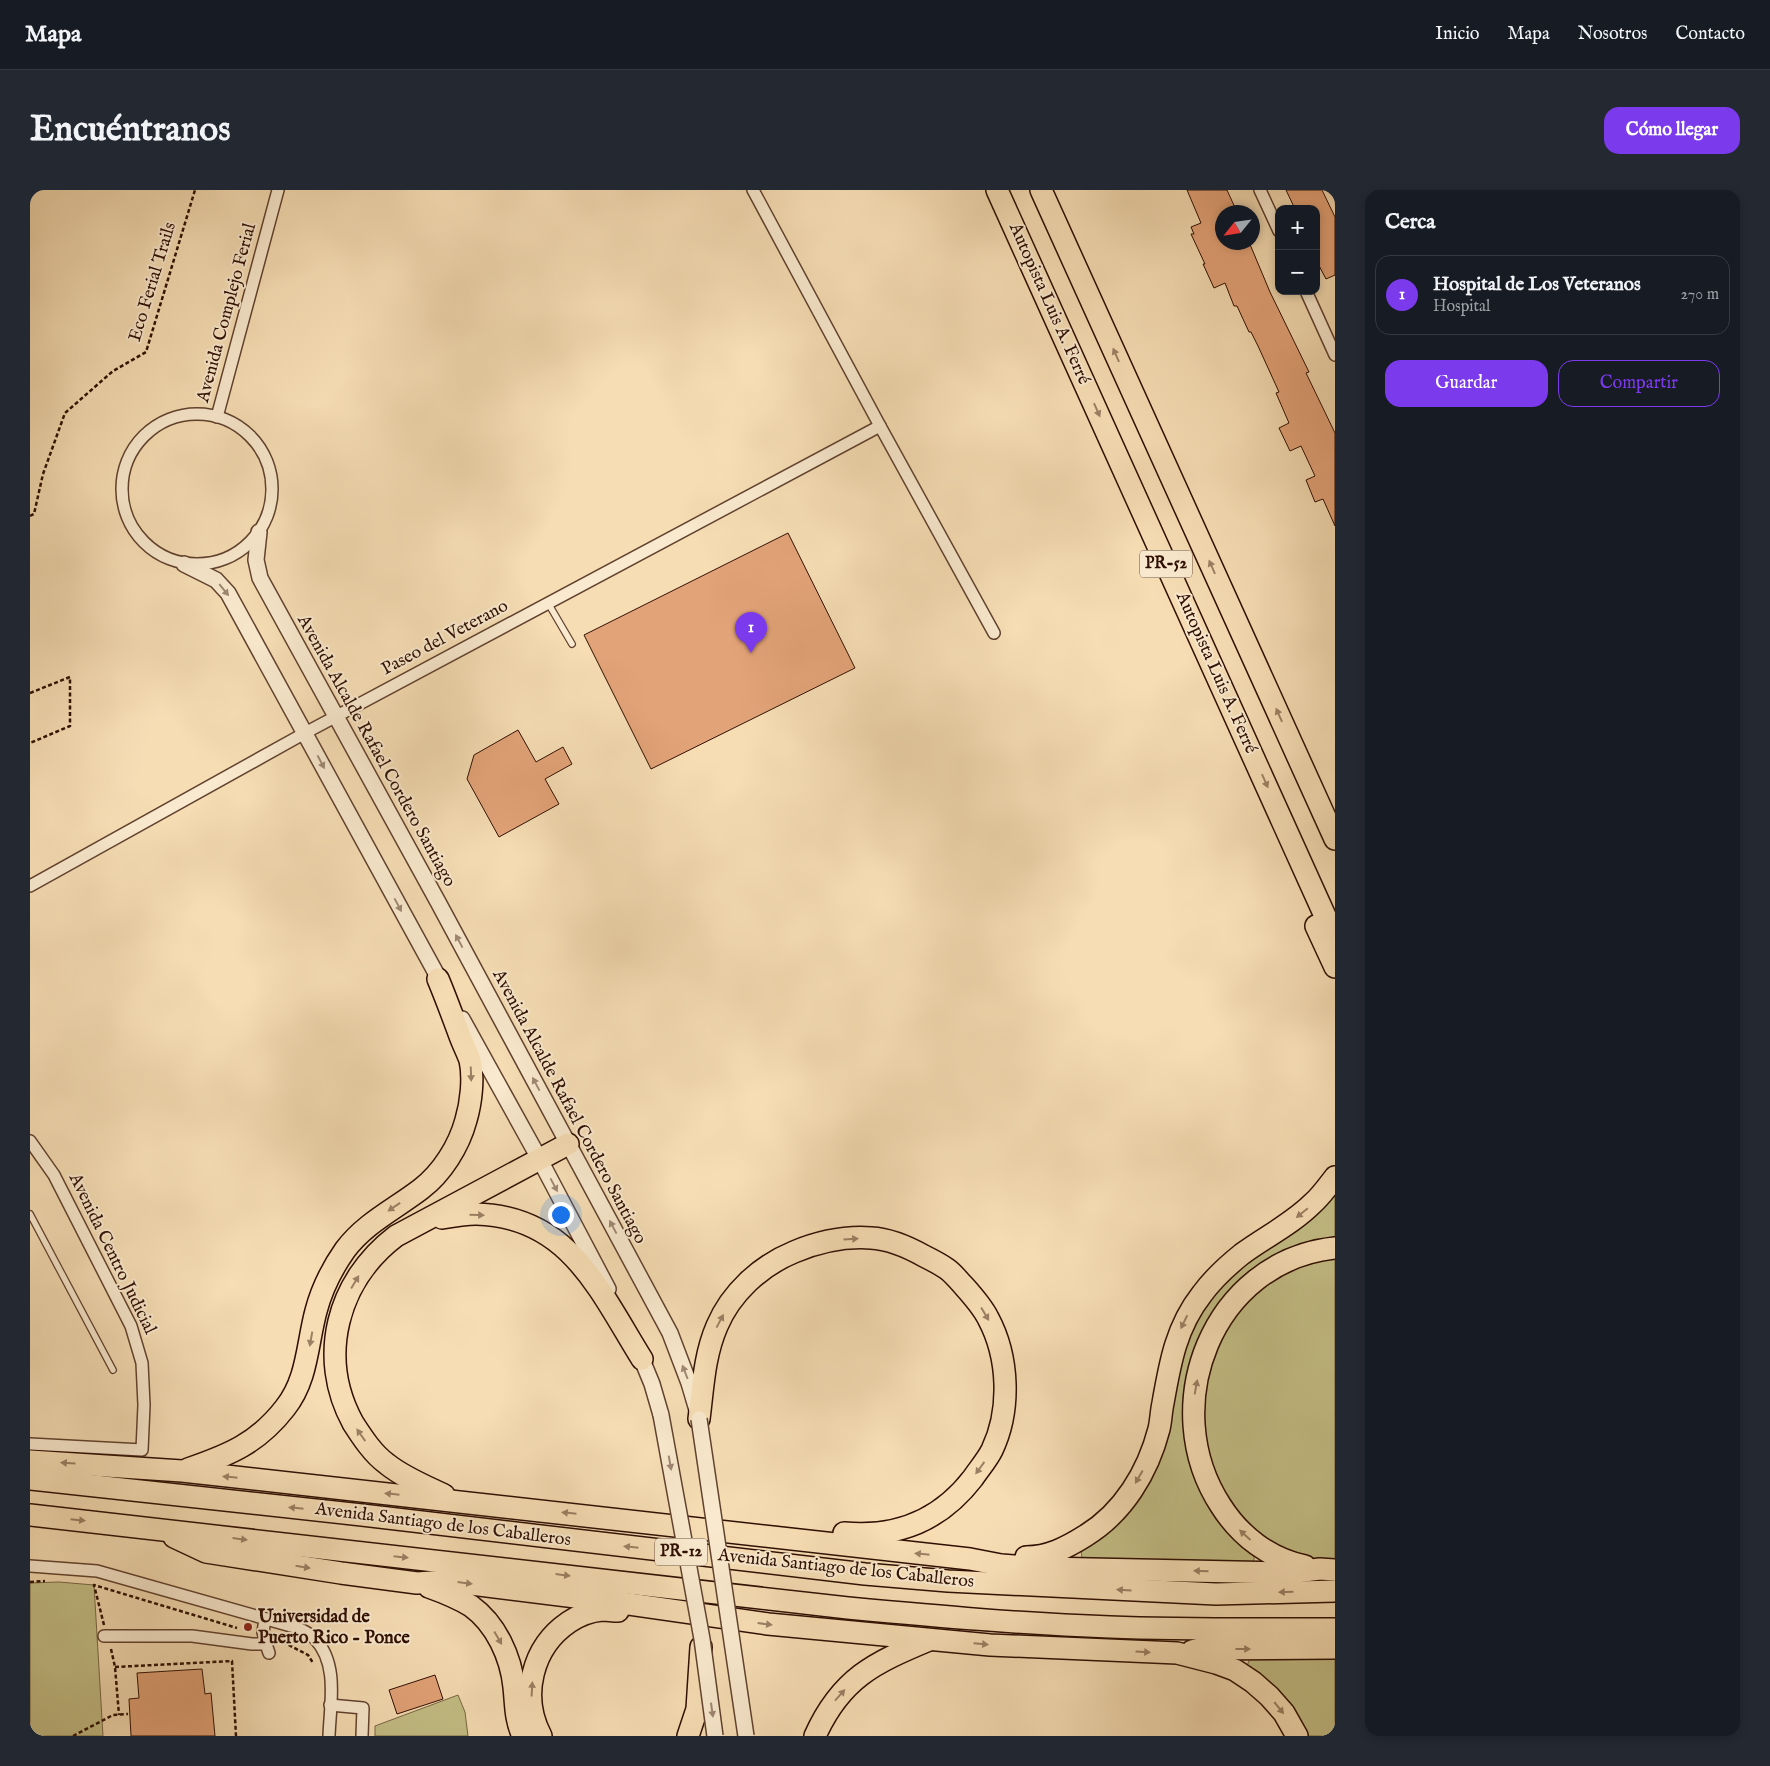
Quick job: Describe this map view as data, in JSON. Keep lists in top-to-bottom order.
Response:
{
  "streets": {
    "highway": [
      "Autopista Luis A. Ferré",
      "PR-52",
      "Avenida Santiago de los Caballeros",
      "PR-12"
    ],
    "street": [
      "Avenida Complejo Ferial",
      "Paseo del Veterano",
      "Avenida Alcalde Rafael Cordero Santiago",
      "Avenida Centro Judicial"
    ],
    "path": ["Eco Ferial Trails"]
  },
  "crossings": [
    ["Avenida Complejo Ferial", "Avenida Alcalde Rafael Cordero Santiago"],
    ["Paseo del Veterano", "Avenida Alcalde Rafael Cordero Santiago"]
  ],
  "places": ["Universidad de Puerto Rico - Ponce"],
  "north": "bottom left",
  "page": {
    "header": "Mapa",
    "nav": [
      "Inicio",
      "Mapa",
      "Nosotros",
      "Contacto"
    ],
    "buttons": [
      "Cómo llegar",
      ["Guardar", "Compartir"]
    ],
    "title": "Encuéntranos",
    "heading": "Cerca",
    "map_buttons": ["+", "−"],
    "list": [
      {
        "mark": "1",
        "name": "Hospital de Los Veteranos",
        "note": "Hospital",
        "value": "270 m"
      }
    ],
    "pins": "1"
  }
}
